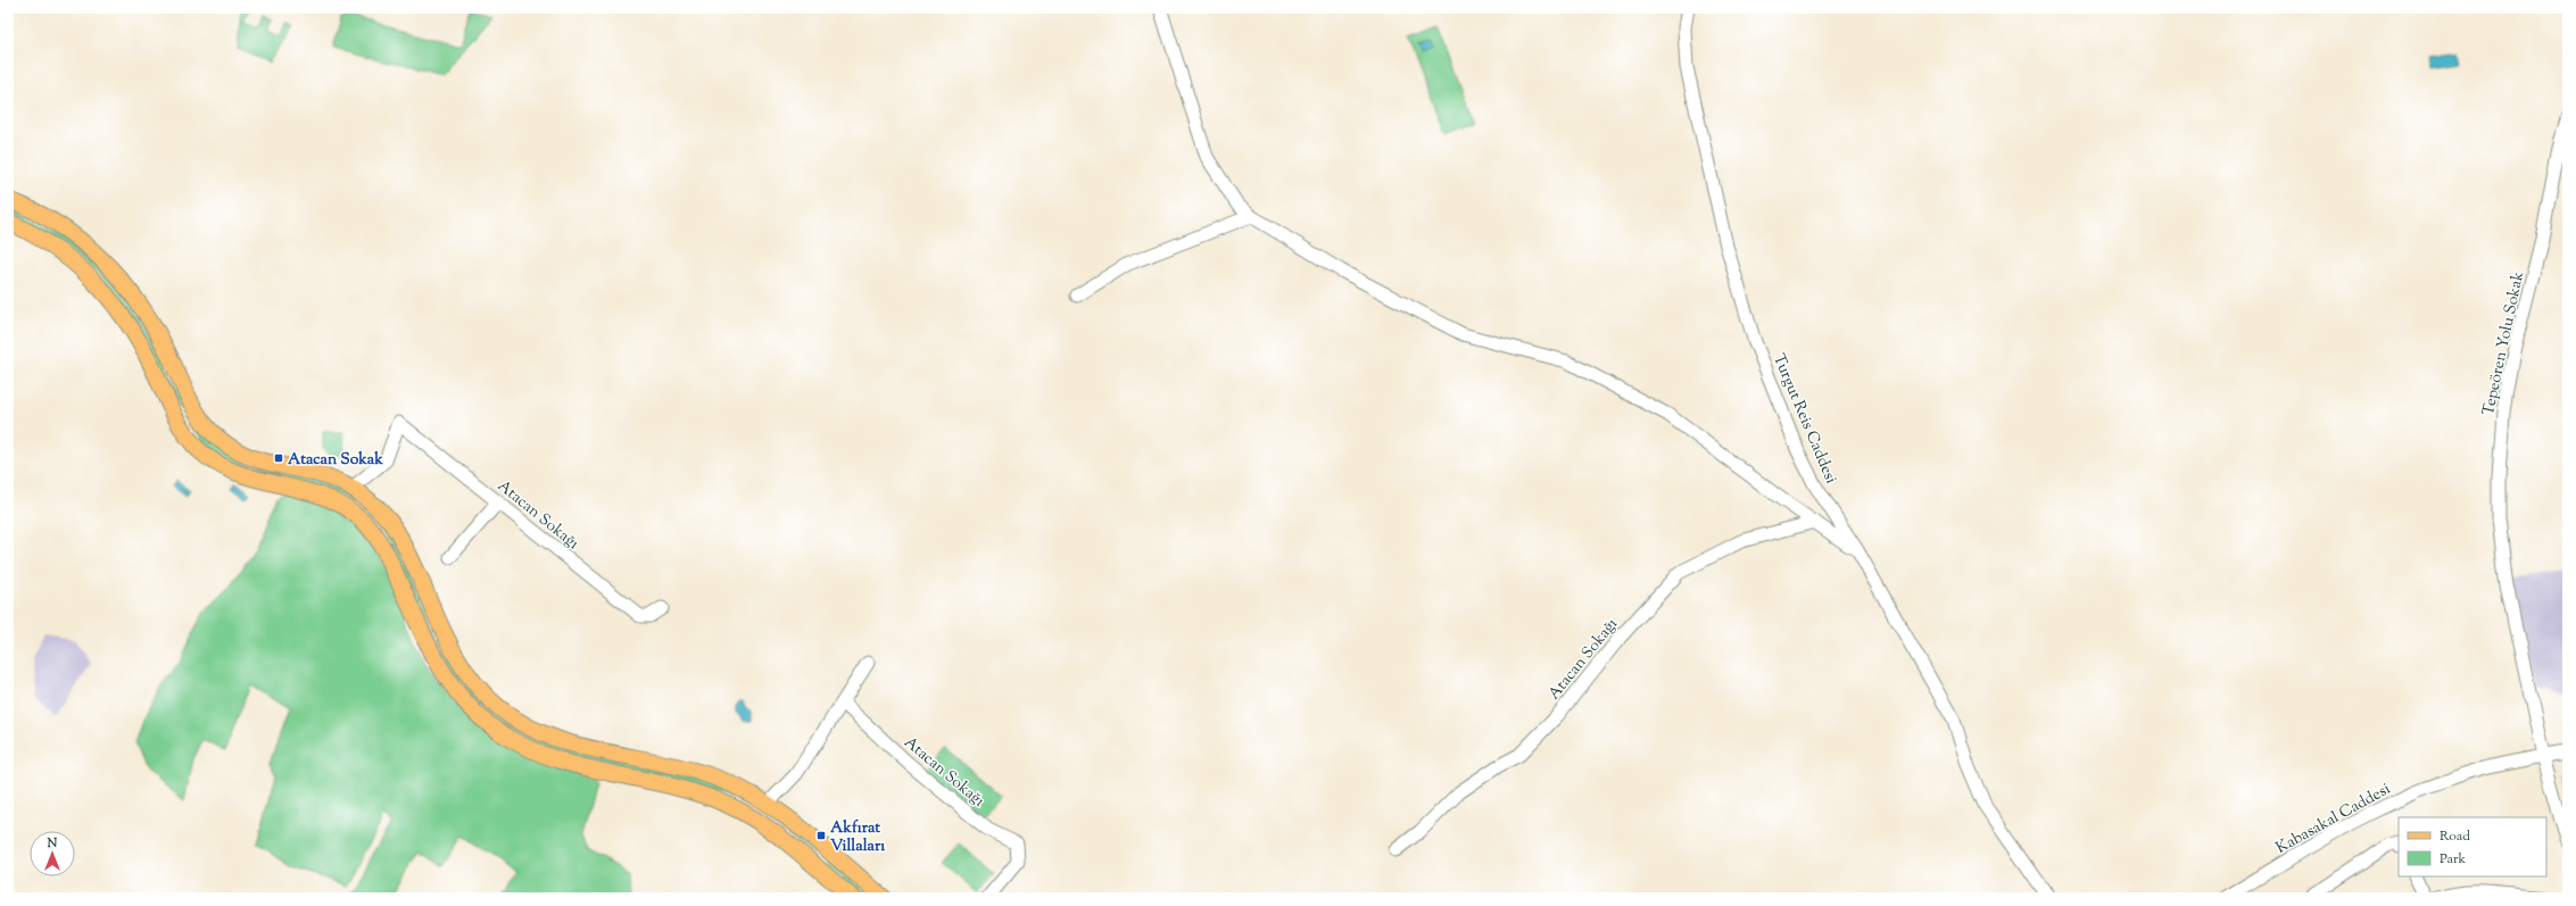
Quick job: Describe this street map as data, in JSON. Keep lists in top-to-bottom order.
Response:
{
  "streets": {
    "street": [
      "Tepeören Yolu Sokak",
      "Turgut Reis Caddesi",
      "Atacan Sokağı",
      "Kabasakal Caddesi"
    ]
  },
  "crossings": [
    ["Tepeören Yolu Sokak", "Kabasakal Caddesi"]
  ],
  "places": {
    "transit": ["Atacan Sokak", "Akfırat Villaları"]
  },
  "legend": ["Road", "Park"],
  "north": "top"
}
